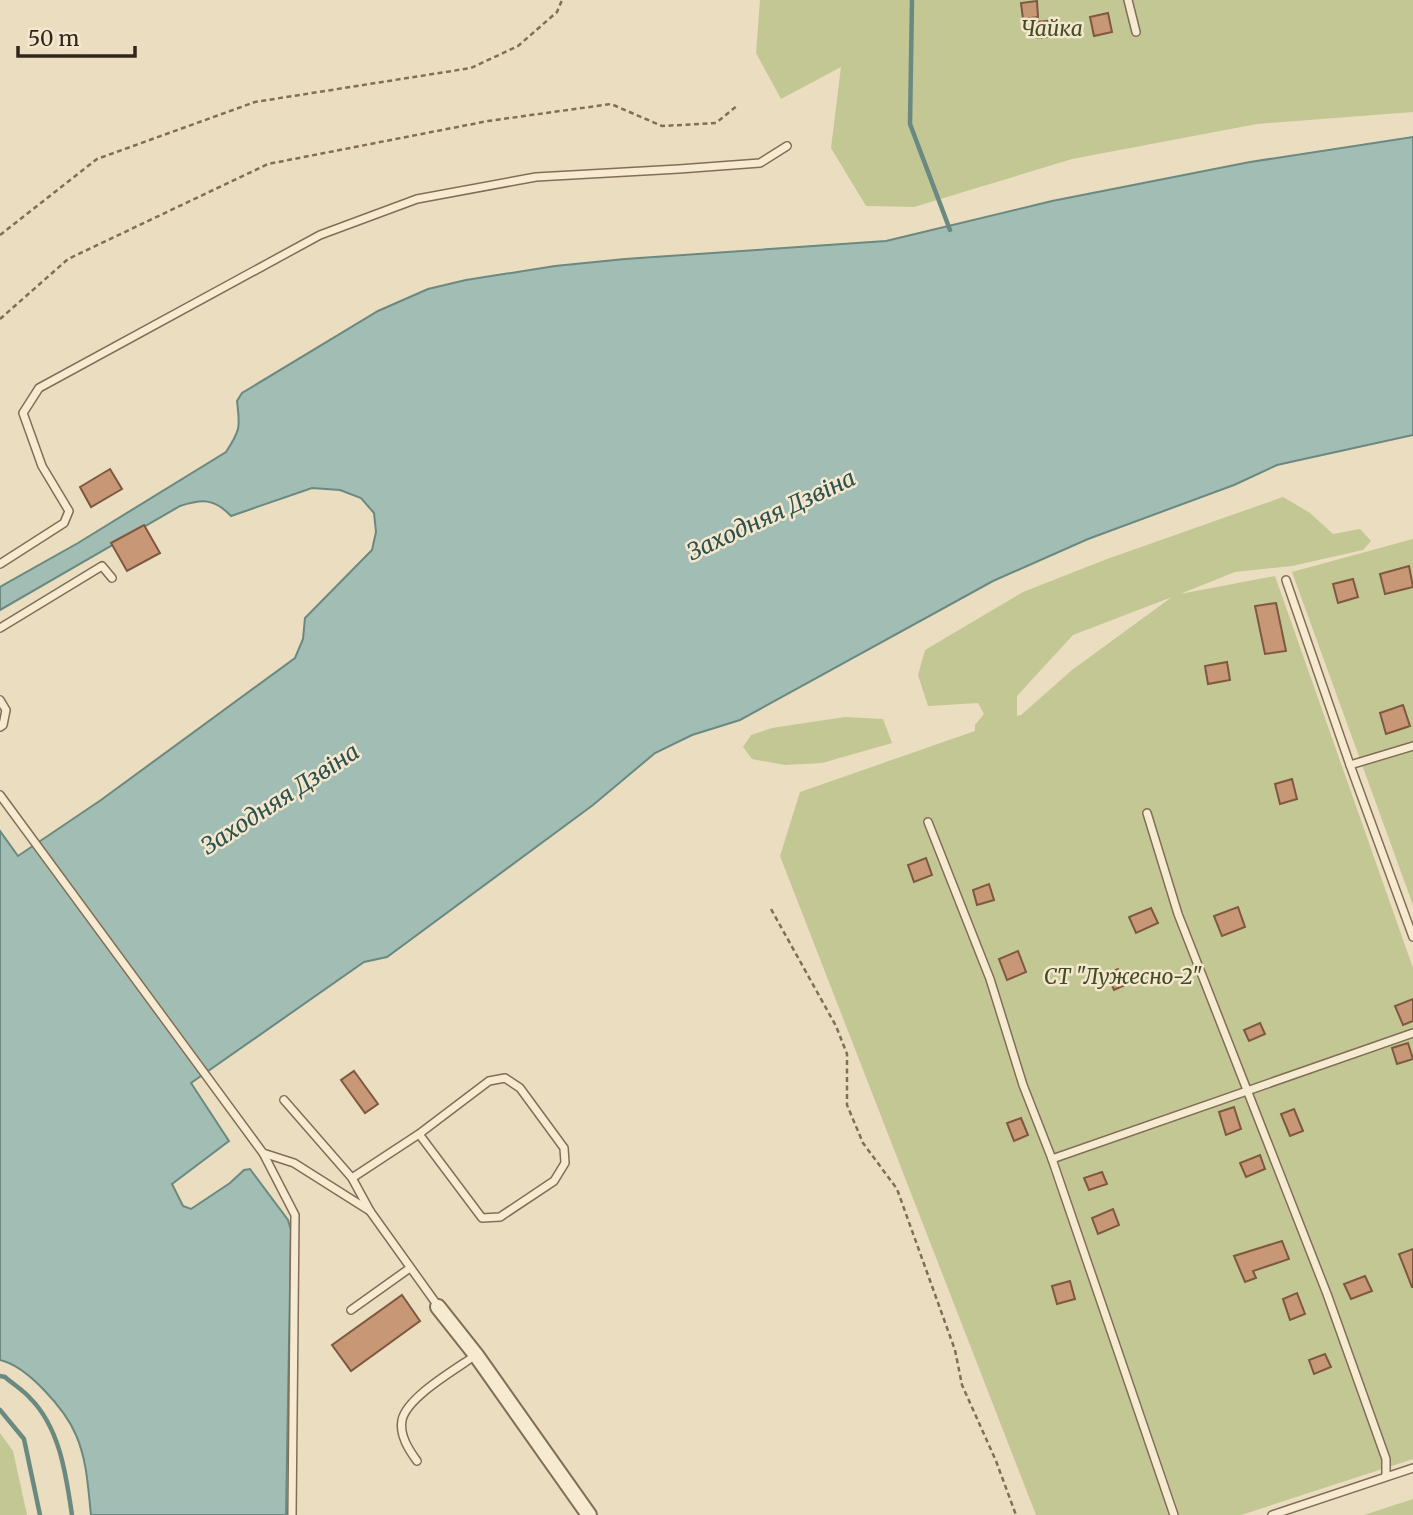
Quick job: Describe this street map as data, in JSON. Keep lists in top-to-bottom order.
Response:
{
  "water": ["Заходняя Дзвіна"],
  "parks": ["Чайка", "СТ \"Лужесно-2\""],
  "scale_bar": "50 m"
}
